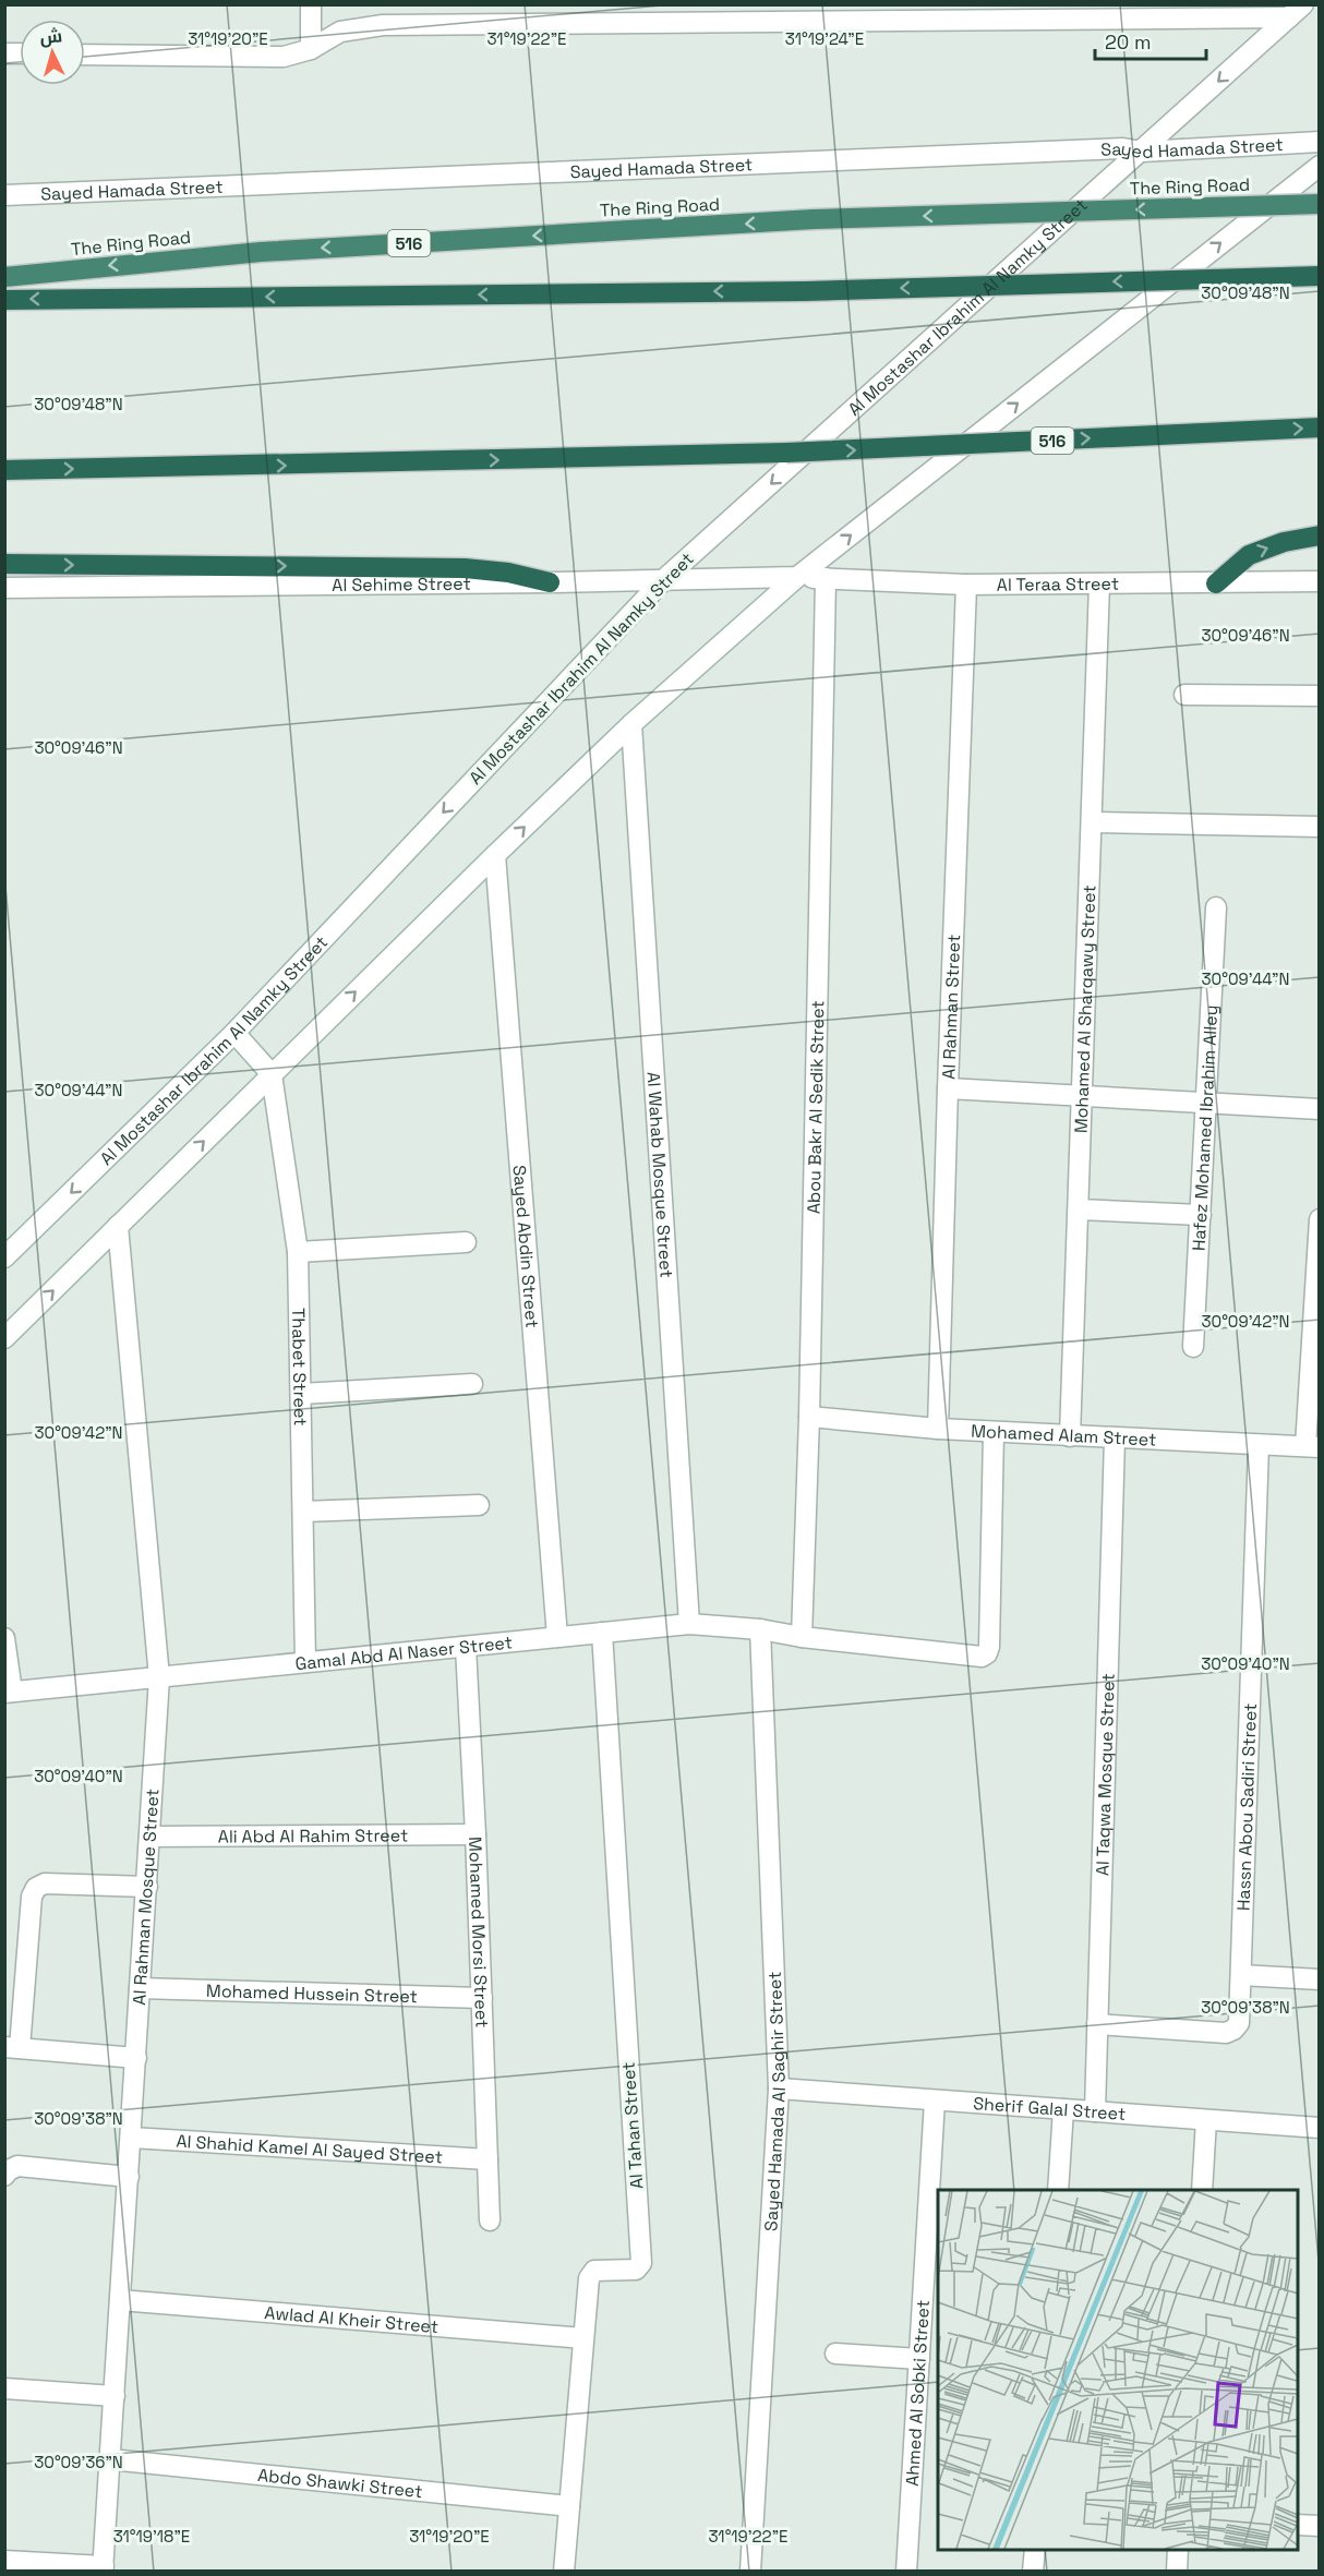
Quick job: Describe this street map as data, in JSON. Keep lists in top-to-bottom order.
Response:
{
  "streets": {
    "highway": ["The Ring Road", "516"],
    "street": [
      "Sayed Hamada Street",
      "Al Mostashar Ibrahim Al Namky Street",
      "Al Teraa Street",
      "Al Sehime Street",
      "Al Rahman Street",
      "Mohamed Al Sharqawy Street",
      "Abou Bakr Al Sedik Street",
      "Hafez Mohamed Ibrahim Alley",
      "Al Wahab Mosque Street",
      "Sayed Abdin Street",
      "Thabet Street",
      "Mohamed Alam Street",
      "Gamal Abd Al Naser Street",
      "Al Taqwa Mosque Street",
      "Hassn Abou Sadiri Street",
      "Ali Abd Al Rahim Street",
      "Al Rahman Mosque Street",
      "Mohamed Morsi Street",
      "Mohamed Hussein Street",
      "Sayed Hamada Al Saghir Street",
      "Sherif Galal Street",
      "Al Tahan Street",
      "Al Shahid Kamel Al Sayed Street",
      "Awlad Al Kheir Street",
      "Ahmed Al Sobki Street",
      "Abdo Shawki Street"
    ]
  },
  "crossings": [
    ["Sayed Hamada Street", "Al Mostashar Ibrahim Al Namky Street"],
    ["Al Mostashar Ibrahim Al Namky Street", "Al Sehime Street"],
    ["Al Teraa Street", "Al Sehime Street"],
    ["Al Teraa Street", "Al Rahman Street"],
    ["Al Teraa Street", "Mohamed Al Sharqawy Street"],
    ["Al Teraa Street", "Abou Bakr Al Sedik Street"],
    ["Al Rahman Street", "Mohamed Alam Street"],
    ["Mohamed Al Sharqawy Street", "Mohamed Alam Street"],
    ["Abou Bakr Al Sedik Street", "Mohamed Alam Street"],
    ["Abou Bakr Al Sedik Street", "Gamal Abd Al Naser Street"],
    ["Al Wahab Mosque Street", "Gamal Abd Al Naser Street"],
    ["Sayed Abdin Street", "Gamal Abd Al Naser Street"],
    ["Thabet Street", "Gamal Abd Al Naser Street"],
    ["Mohamed Alam Street", "Gamal Abd Al Naser Street"],
    ["Mohamed Alam Street", "Al Taqwa Mosque Street"],
    ["Mohamed Alam Street", "Hassn Abou Sadiri Street"],
    ["Gamal Abd Al Naser Street", "Al Rahman Mosque Street"],
    ["Gamal Abd Al Naser Street", "Mohamed Morsi Street"],
    ["Gamal Abd Al Naser Street", "Sayed Hamada Al Saghir Street"],
    ["Gamal Abd Al Naser Street", "Al Tahan Street"],
    ["Al Taqwa Mosque Street", "Hassn Abou Sadiri Street"],
    ["Al Taqwa Mosque Street", "Sherif Galal Street"],
    ["Ali Abd Al Rahim Street", "Al Rahman Mosque Street"],
    ["Ali Abd Al Rahim Street", "Mohamed Morsi Street"],
    ["Al Rahman Mosque Street", "Mohamed Hussein Street"],
    ["Al Rahman Mosque Street", "Al Shahid Kamel Al Sayed Street"],
    ["Al Rahman Mosque Street", "Awlad Al Kheir Street"],
    ["Al Rahman Mosque Street", "Abdo Shawki Street"],
    ["Mohamed Morsi Street", "Mohamed Hussein Street"],
    ["Mohamed Morsi Street", "Al Shahid Kamel Al Sayed Street"],
    ["Sayed Hamada Al Saghir Street", "Sherif Galal Street"],
    ["Sherif Galal Street", "Ahmed Al Sobki Street"],
    ["Al Tahan Street", "Awlad Al Kheir Street"],
    ["Al Tahan Street", "Abdo Shawki Street"]
  ],
  "scale_bar": "20 m",
  "north": "top",
  "coordinates": [
    "31°19'20\"E",
    "31°19'22\"E",
    "31°19'24\"E",
    "30°09'48\"N",
    "30°09'46\"N",
    "30°09'44\"N",
    "30°09'42\"N",
    "30°09'40\"N",
    "30°09'38\"N",
    "30°09'36\"N",
    "31°19'18\"E"
  ]
}
